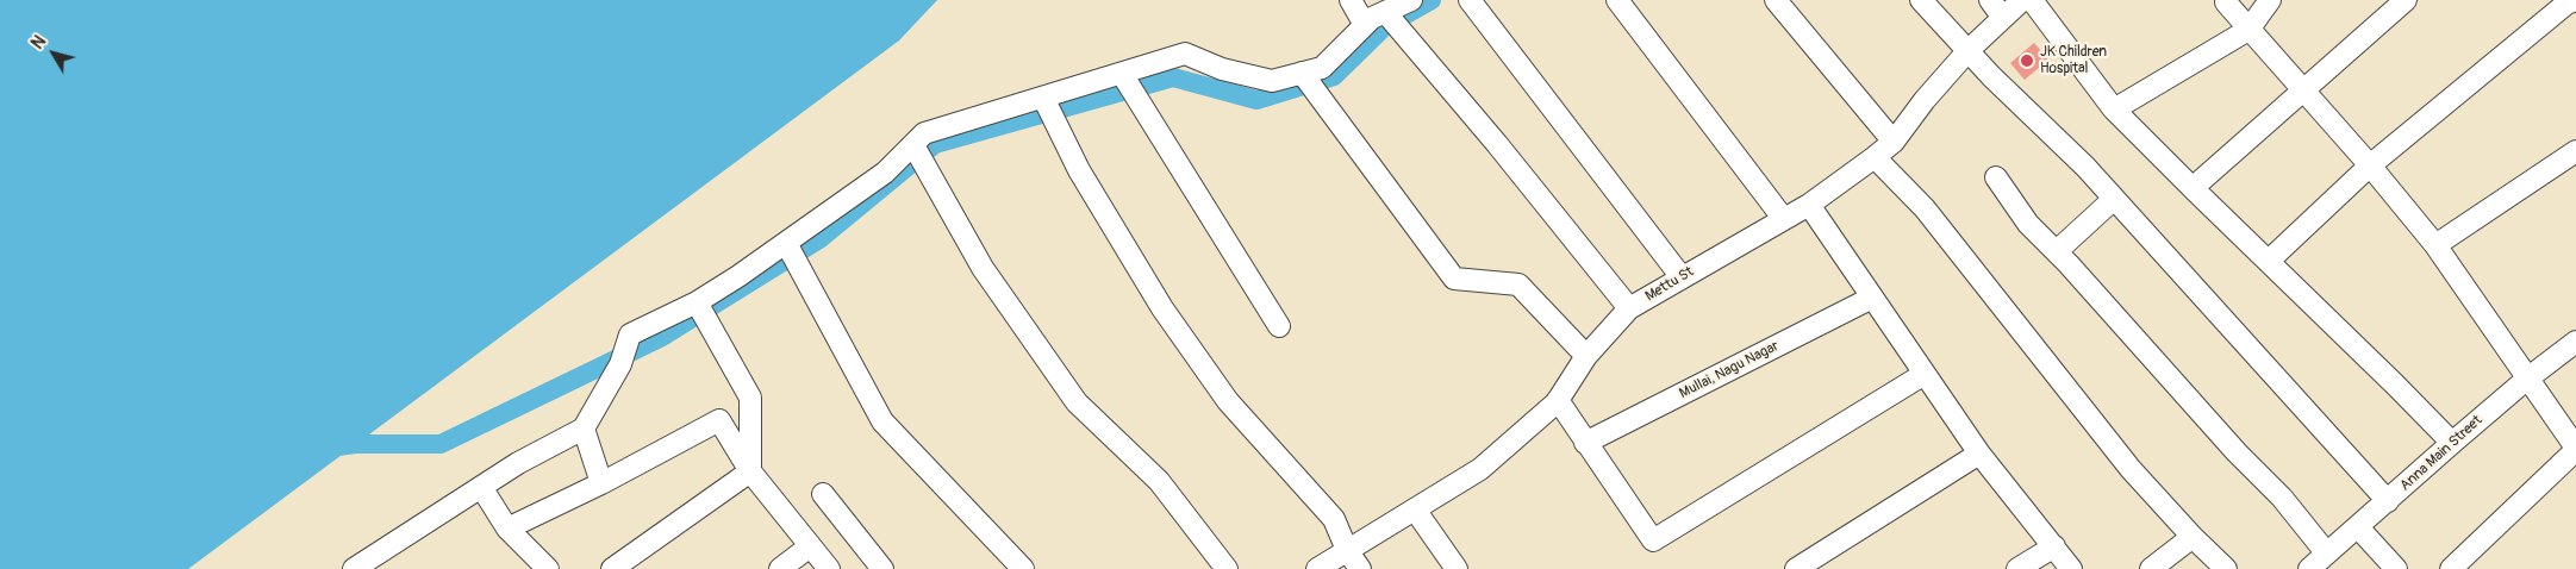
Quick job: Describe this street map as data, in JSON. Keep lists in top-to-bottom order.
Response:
{
  "streets": {
    "street": ["Mettu St", "Mullai, Nagu Nagar", "Anna Main Street"]
  },
  "places": ["JK Children Hospital"],
  "north": "top left"
}
